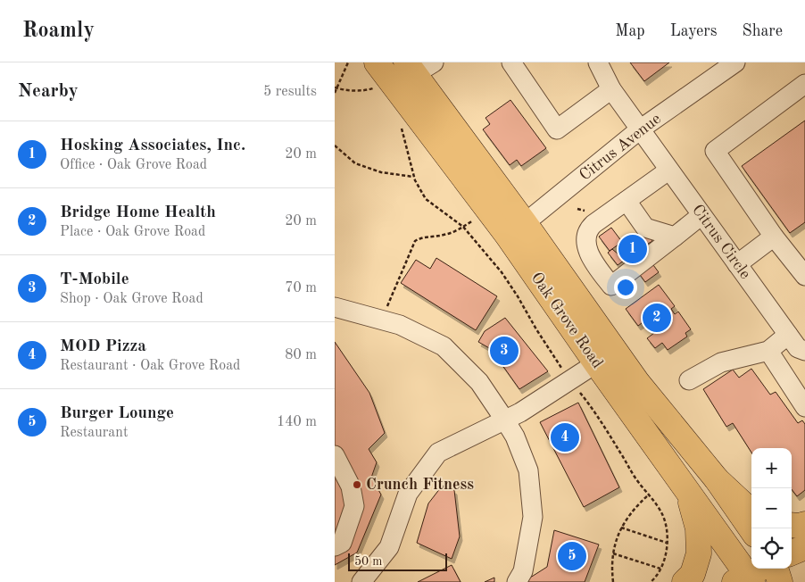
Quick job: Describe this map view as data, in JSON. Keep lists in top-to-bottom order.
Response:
{
  "streets": {
    "main road": ["Oak Grove Road"],
    "street": ["Citrus Avenue", "Citrus Circle"]
  },
  "crossings": [
    ["Citrus Avenue", "Citrus Circle"],
    ["Citrus Avenue", "Oak Grove Road"]
  ],
  "places": ["Crunch Fitness"],
  "scale_bar": "50 m",
  "page": {
    "header": "Roamly",
    "nav": ["Map", "Layers", "Share"],
    "heading": ["Nearby", "5 results"],
    "list": [
      {
        "mark": "1",
        "name": "Hosking Associates, Inc.",
        "note": "Office · Oak Grove Road",
        "value": "20 m"
      },
      {
        "mark": "2",
        "name": "Bridge Home Health",
        "note": "Place · Oak Grove Road",
        "value": "20 m"
      },
      {
        "mark": "3",
        "name": "T-Mobile",
        "note": "Shop · Oak Grove Road",
        "value": "70 m"
      },
      {
        "mark": "4",
        "name": "MOD Pizza",
        "note": "Restaurant · Oak Grove Road",
        "value": "80 m"
      },
      {
        "mark": "5",
        "name": "Burger Lounge",
        "note": "Restaurant",
        "value": "140 m"
      }
    ],
    "pins": [
      "1",
      "2",
      "3",
      "4",
      "5"
    ],
    "map_buttons": ["+", "−"],
    "scale": "50 m"
  }
}
